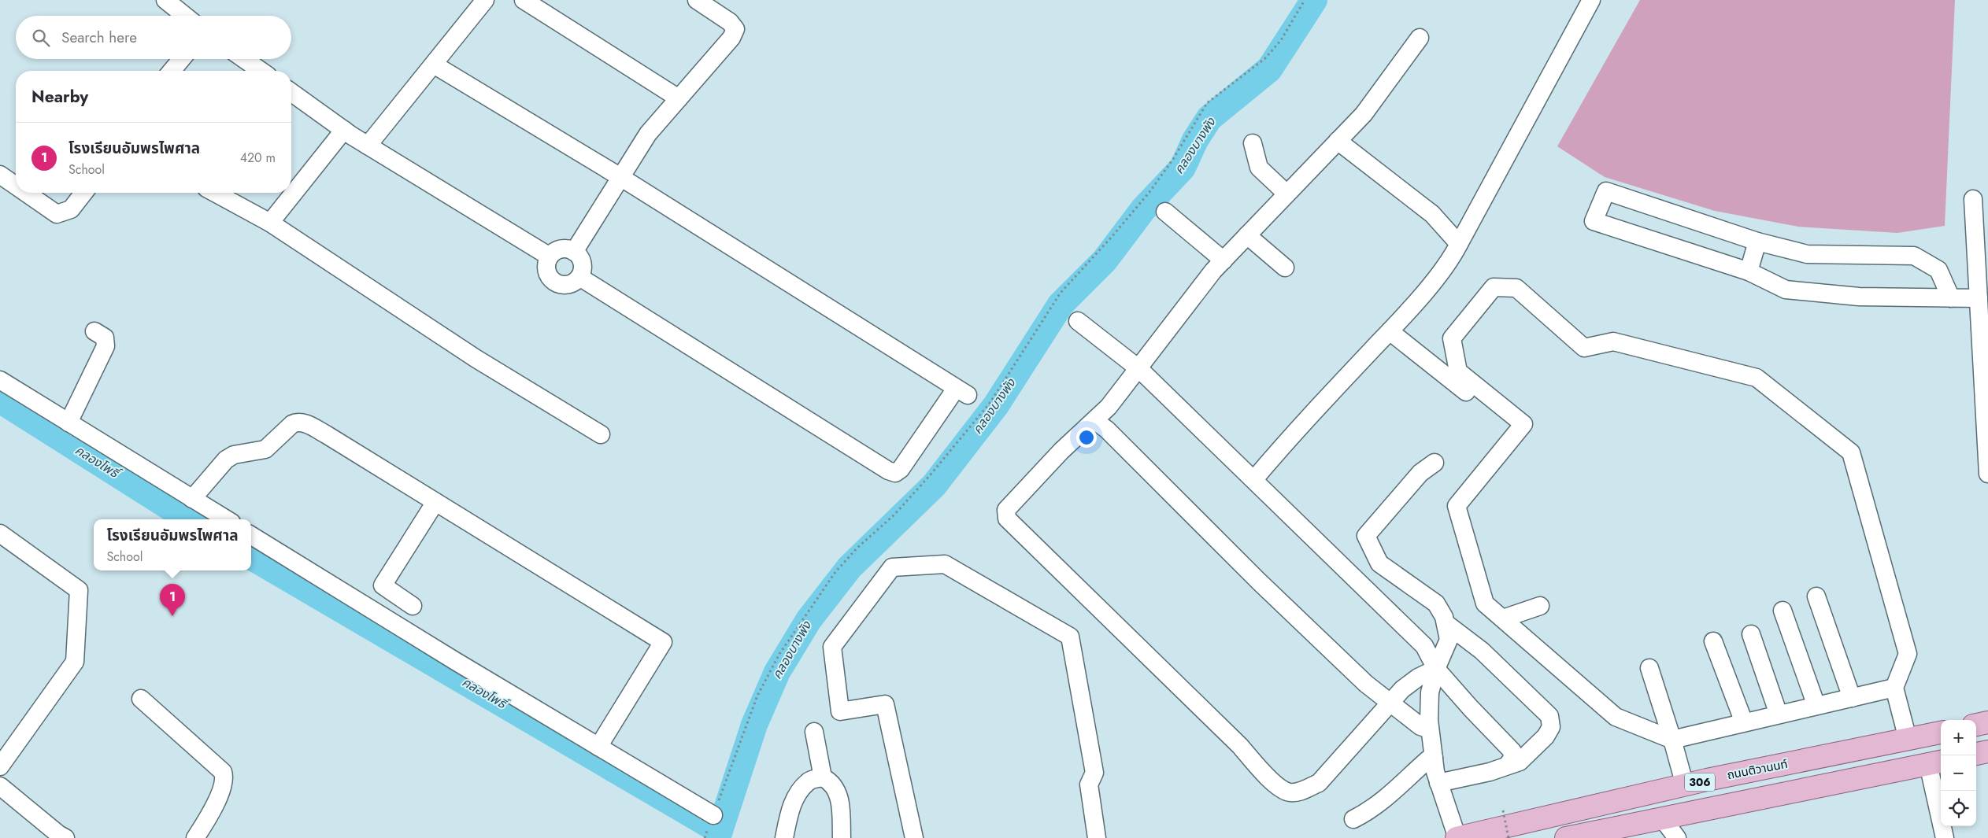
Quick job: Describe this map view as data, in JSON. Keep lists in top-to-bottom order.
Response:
{
  "streets": {
    "main road": ["ถนนติวานนท์", "306"]
  },
  "water": ["คลองบางพัง", "คลองโพธิ์"],
  "page": {
    "search": "Search here",
    "heading": "Nearby",
    "list": [
      {
        "mark": "1",
        "name": "โรงเรียนอัมพรไพศาล",
        "note": "School",
        "value": "420 m"
      }
    ],
    "popup": ["โรงเรียนอัมพรไพศาล", "School"],
    "pins": "1",
    "map_buttons": ["+", "−"]
  }
}
